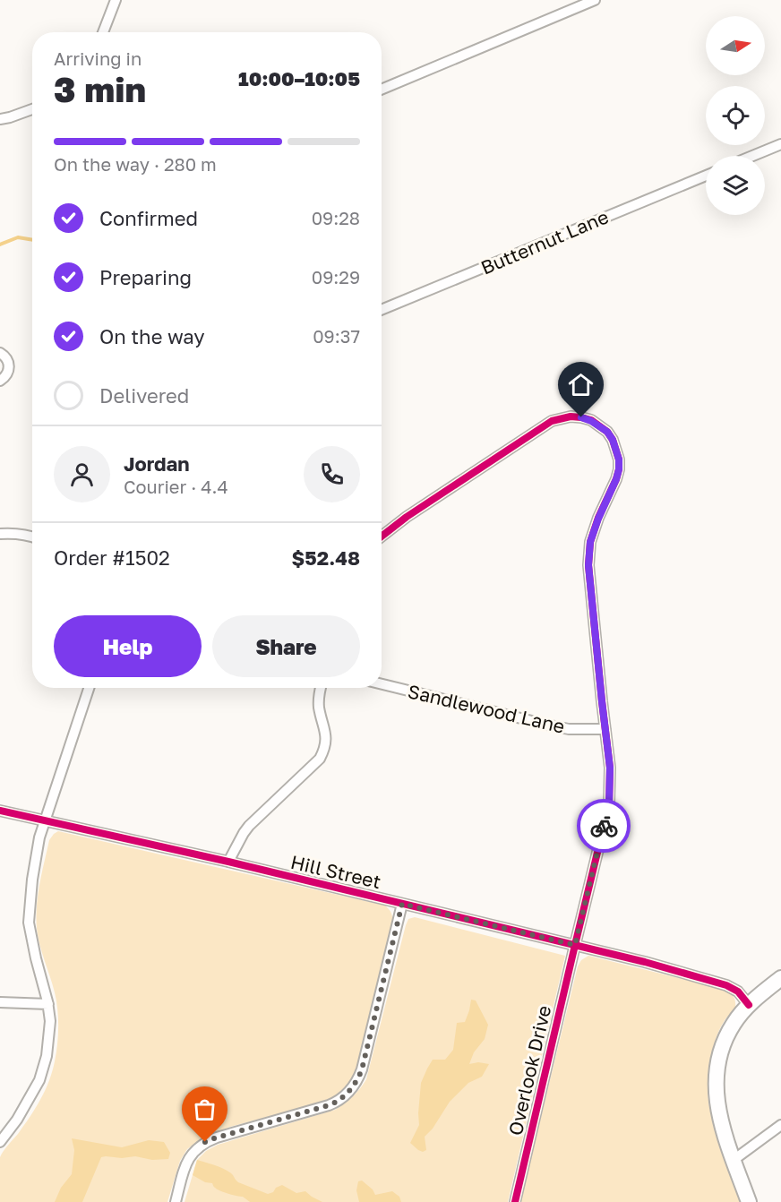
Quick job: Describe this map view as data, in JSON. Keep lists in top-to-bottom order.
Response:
{
  "streets": {
    "street": [
      "Butternut Lane",
      "Sandlewood Lane",
      "Hill Street",
      "Overlook Drive"
    ]
  },
  "crossings": [
    ["Sandlewood Lane", "Overlook Drive"],
    ["Hill Street", "Overlook Drive"]
  ],
  "north": "right",
  "page": {
    "heading": ["3 min", "Arriving in", "10:00–10:05"],
    "panel": [
      "Jordan",
      "Courier · 4.4",
      "Order #1502",
      "$52.48"
    ],
    "bar": "On the way · 280 m",
    "list": [
      ["Confirmed", "09:28"],
      ["Preparing", "09:29"],
      ["On the way", "09:37"],
      "Delivered"
    ],
    "buttons": ["Help", "Share"]
  }
}
